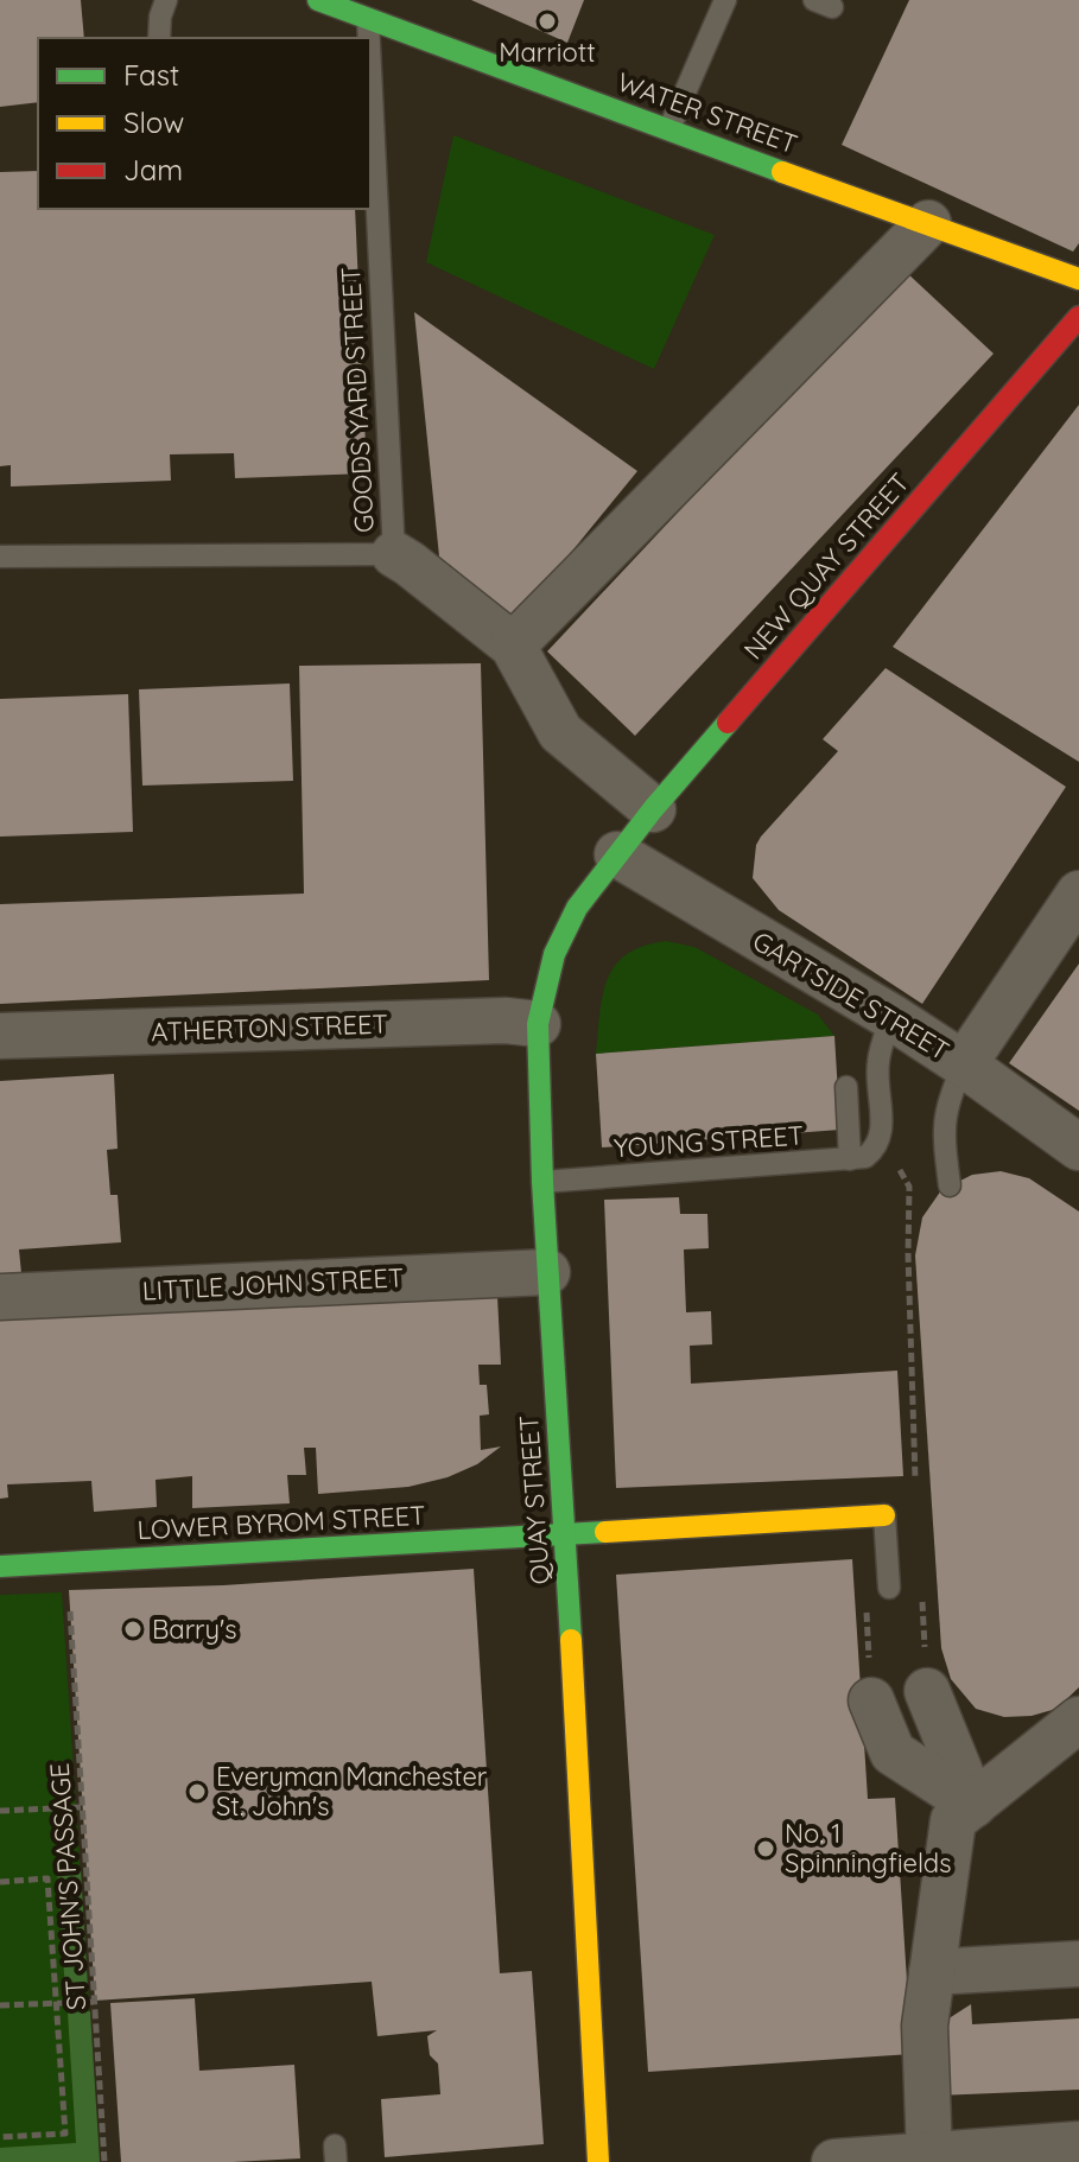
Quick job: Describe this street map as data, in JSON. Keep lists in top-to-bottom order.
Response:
{
  "streets": {
    "main road": [
      "WATER STREET",
      "NEW QUAY STREET",
      "QUAY STREET",
      "LOWER BYROM STREET"
    ],
    "street": ["GARTSIDE STREET", "ATHERTON STREET", "LITTLE JOHN STREET"],
    "lane": ["GOODS YARD STREET", "YOUNG STREET"],
    "path": ["ST JOHN'S PASSAGE"]
  },
  "crossings": [
    ["WATER STREET", "GOODS YARD STREET"],
    ["NEW QUAY STREET", "GARTSIDE STREET"],
    ["NEW QUAY STREET", "QUAY STREET"],
    ["GARTSIDE STREET", "QUAY STREET"],
    ["ATHERTON STREET", "QUAY STREET"],
    ["YOUNG STREET", "QUAY STREET"],
    ["LITTLE JOHN STREET", "QUAY STREET"],
    ["QUAY STREET", "LOWER BYROM STREET"]
  ],
  "places": [
    "Marriott",
    "Barry's",
    "Everyman Manchester St. John's",
    "No. 1 Spinningfields"
  ],
  "legend": ["Fast", "Slow", "Jam"]
}
